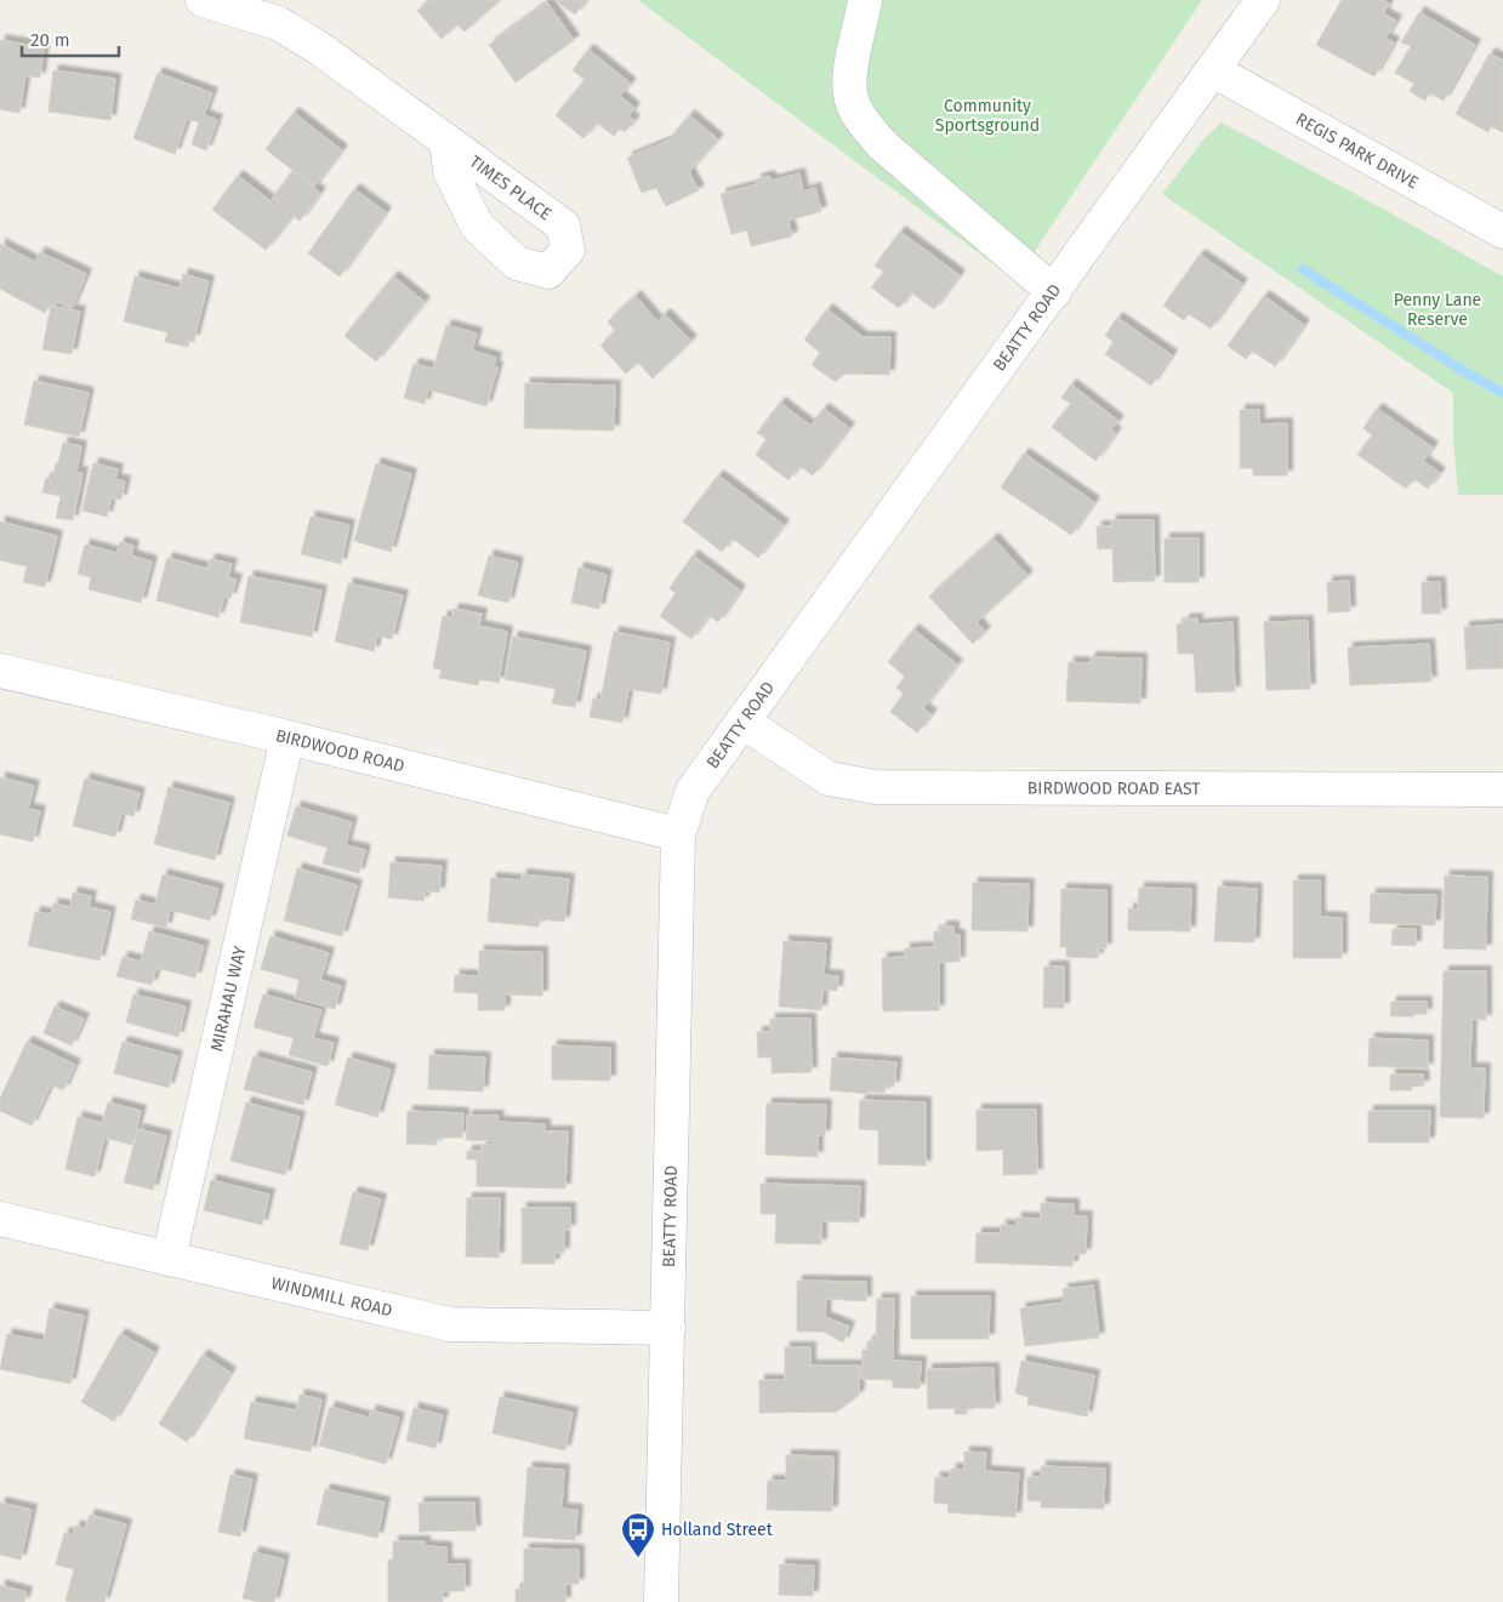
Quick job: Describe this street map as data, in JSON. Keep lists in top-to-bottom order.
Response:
{
  "streets": {
    "street": [
      "REGIS PARK DRIVE",
      "BEATTY ROAD",
      "BIRDWOOD ROAD",
      "BIRDWOOD ROAD EAST",
      "MIRAHAU WAY",
      "WINDMILL ROAD"
    ]
  },
  "crossings": [
    ["REGIS PARK DRIVE", "BEATTY ROAD"],
    ["BEATTY ROAD", "BIRDWOOD ROAD"],
    ["BEATTY ROAD", "BIRDWOOD ROAD EAST"],
    ["BEATTY ROAD", "WINDMILL ROAD"],
    ["BIRDWOOD ROAD", "MIRAHAU WAY"],
    ["MIRAHAU WAY", "WINDMILL ROAD"]
  ],
  "parks": ["Community Sportsground", "Penny Lane Reserve"],
  "places": {
    "bus stop": ["Holland Street"]
  },
  "scale_bar": "20 m"
}
